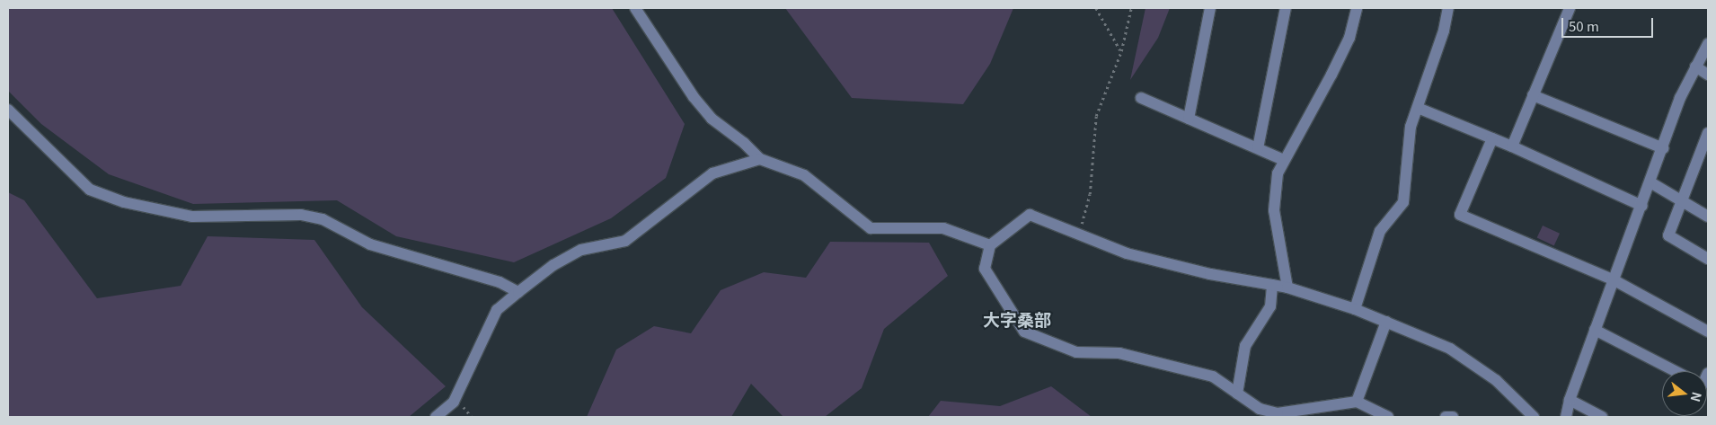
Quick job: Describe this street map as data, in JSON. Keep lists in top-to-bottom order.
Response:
{
  "districts": ["大字桑部"],
  "scale_bar": "50 m",
  "north": "right"
}
